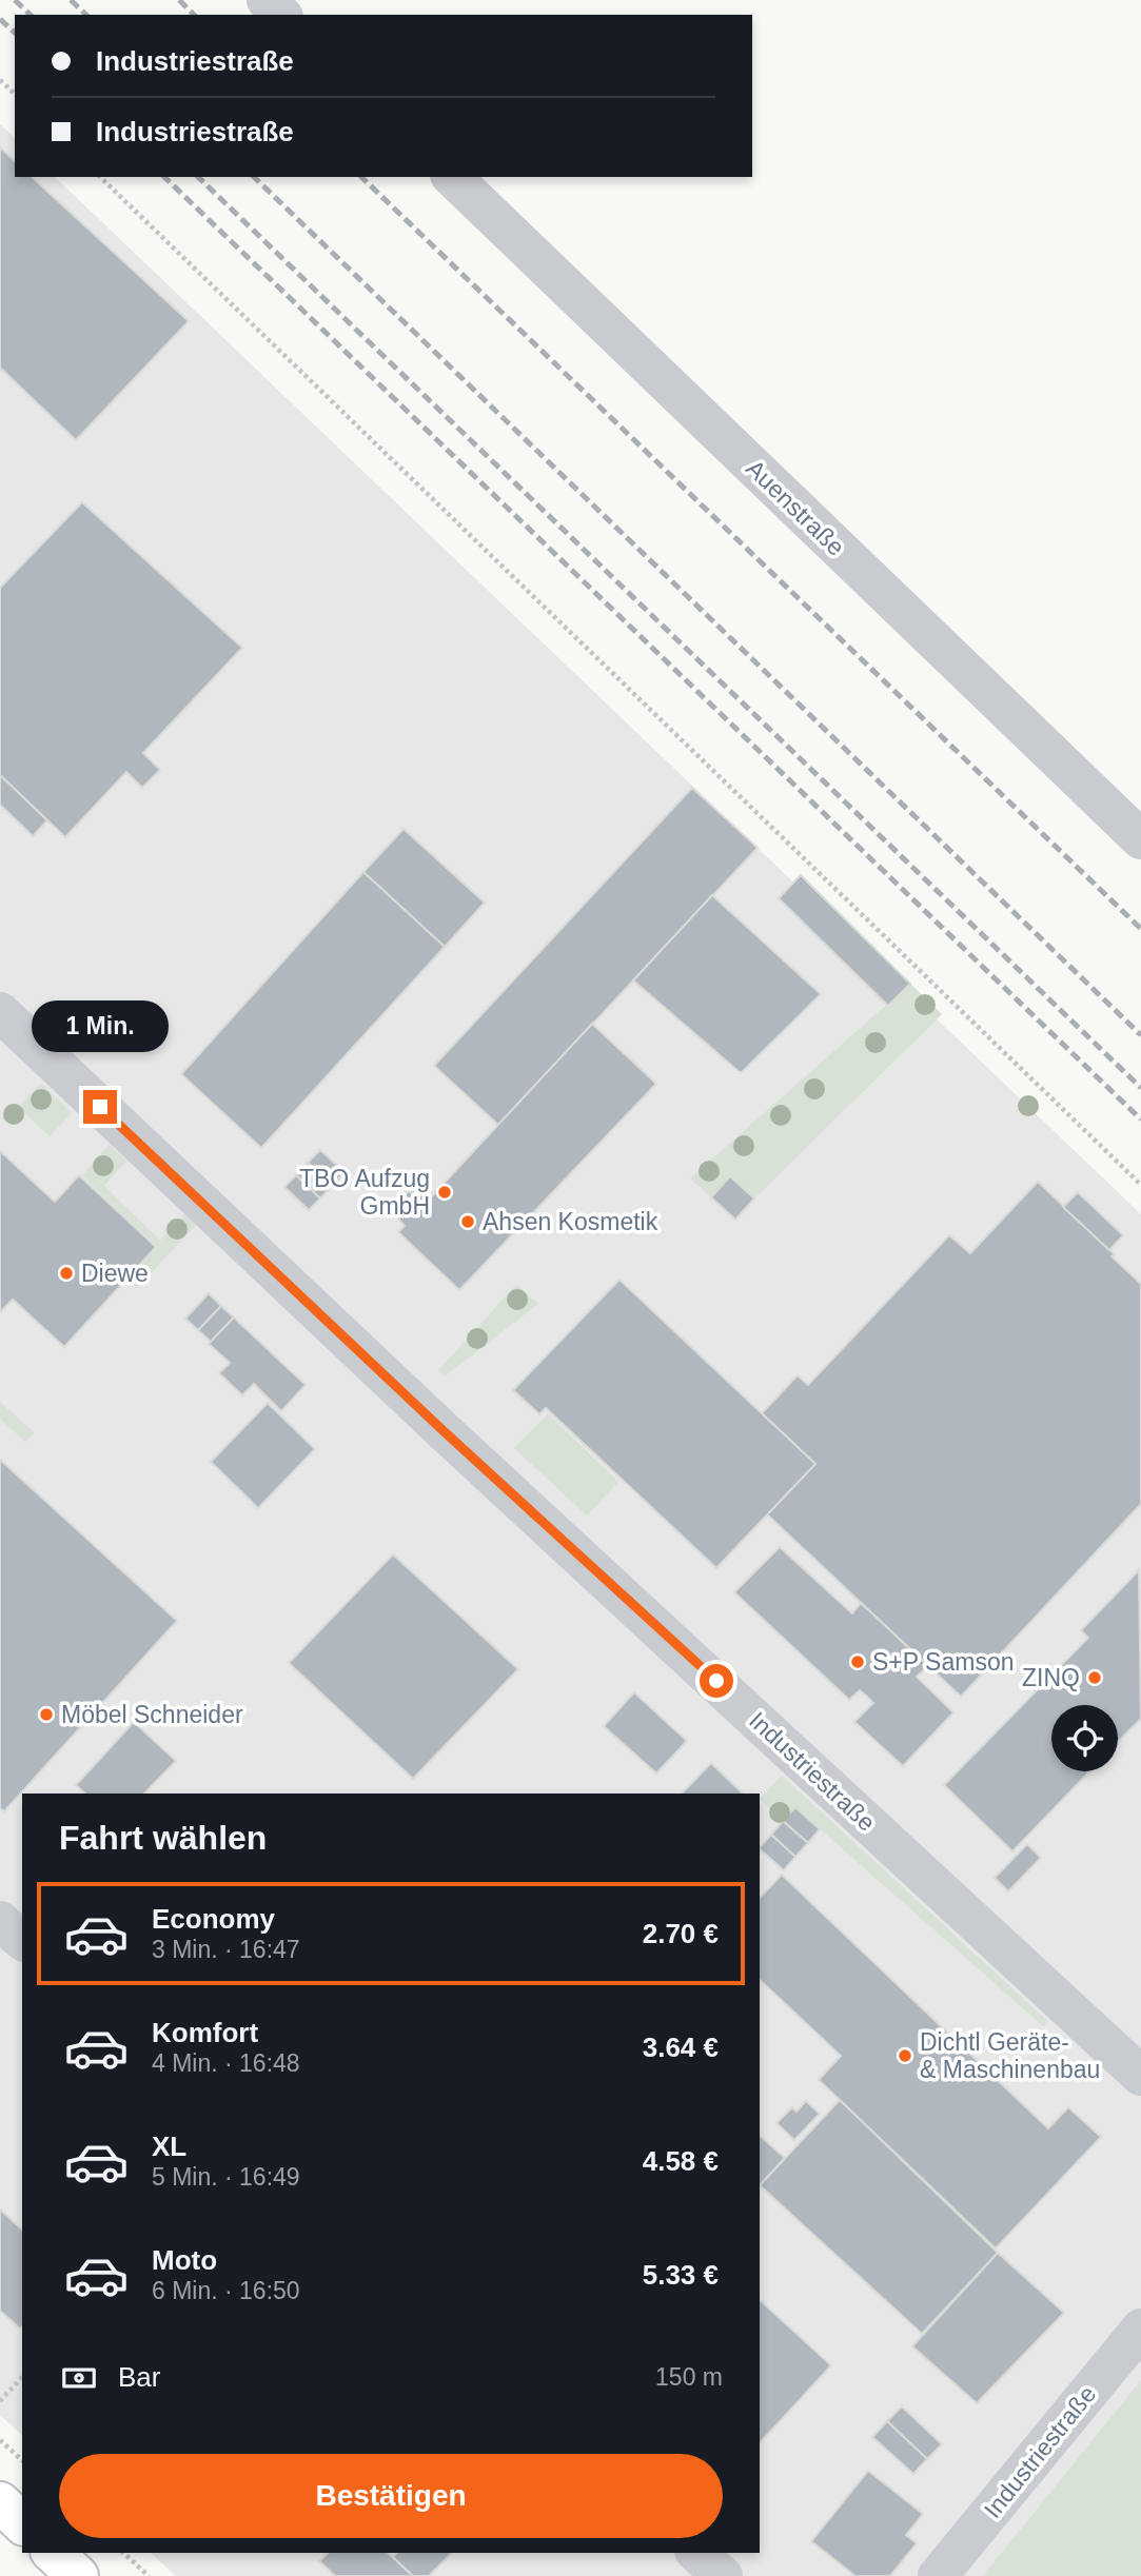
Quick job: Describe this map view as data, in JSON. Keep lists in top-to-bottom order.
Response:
{
  "streets": {
    "street": ["Auenstraße", "Industriestraße"]
  },
  "places": [
    "TBO Aufzug GmbH",
    "Ahsen Kosmetik",
    "Diewe",
    "S+P Samson",
    "ZINQ",
    "Möbel Schneider",
    "Dichtl Geräte- & Maschinenbau"
  ],
  "page": {
    "banner": ["Industriestraße", "Industriestraße"],
    "bubble": "1 Min.",
    "heading": "Fahrt wählen",
    "list": [
      {
        "name": "Economy",
        "note": "3 Min. · 16:47",
        "value": "2.70 €"
      },
      {
        "name": "Komfort",
        "note": "4 Min. · 16:48",
        "value": "3.64 €"
      },
      {
        "name": "XL",
        "note": "5 Min. · 16:49",
        "value": "4.58 €"
      },
      {
        "name": "Moto",
        "note": "6 Min. · 16:50",
        "value": "5.33 €"
      }
    ],
    "pay": ["Bar", "150 m"],
    "buttons": "Bestätigen"
  }
}
